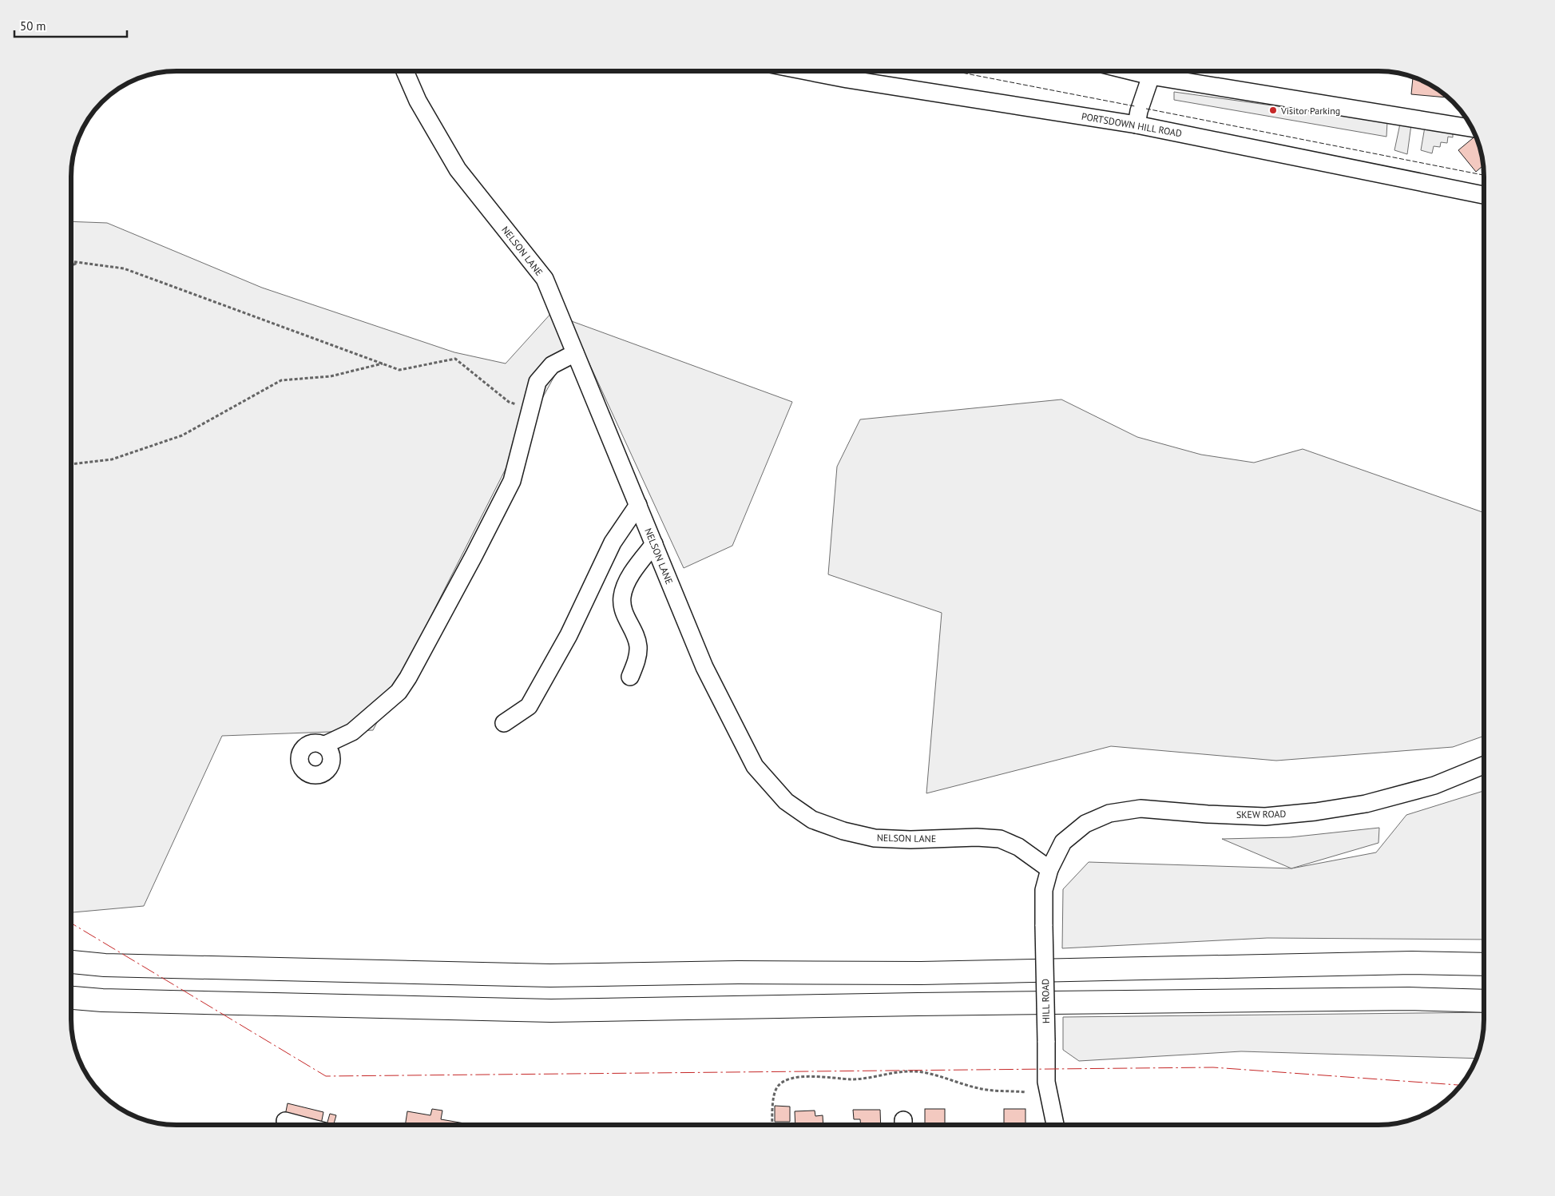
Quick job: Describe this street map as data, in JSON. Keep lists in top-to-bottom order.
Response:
{
  "streets": {
    "street": [
      "PORTSDOWN HILL ROAD",
      "NELSON LANE",
      "SKEW ROAD",
      "HILL ROAD"
    ]
  },
  "crossings": [
    ["NELSON LANE", "SKEW ROAD"],
    ["NELSON LANE", "HILL ROAD"],
    ["SKEW ROAD", "HILL ROAD"]
  ],
  "places": ["Visitor Parking"],
  "scale_bar": "50 m"
}
